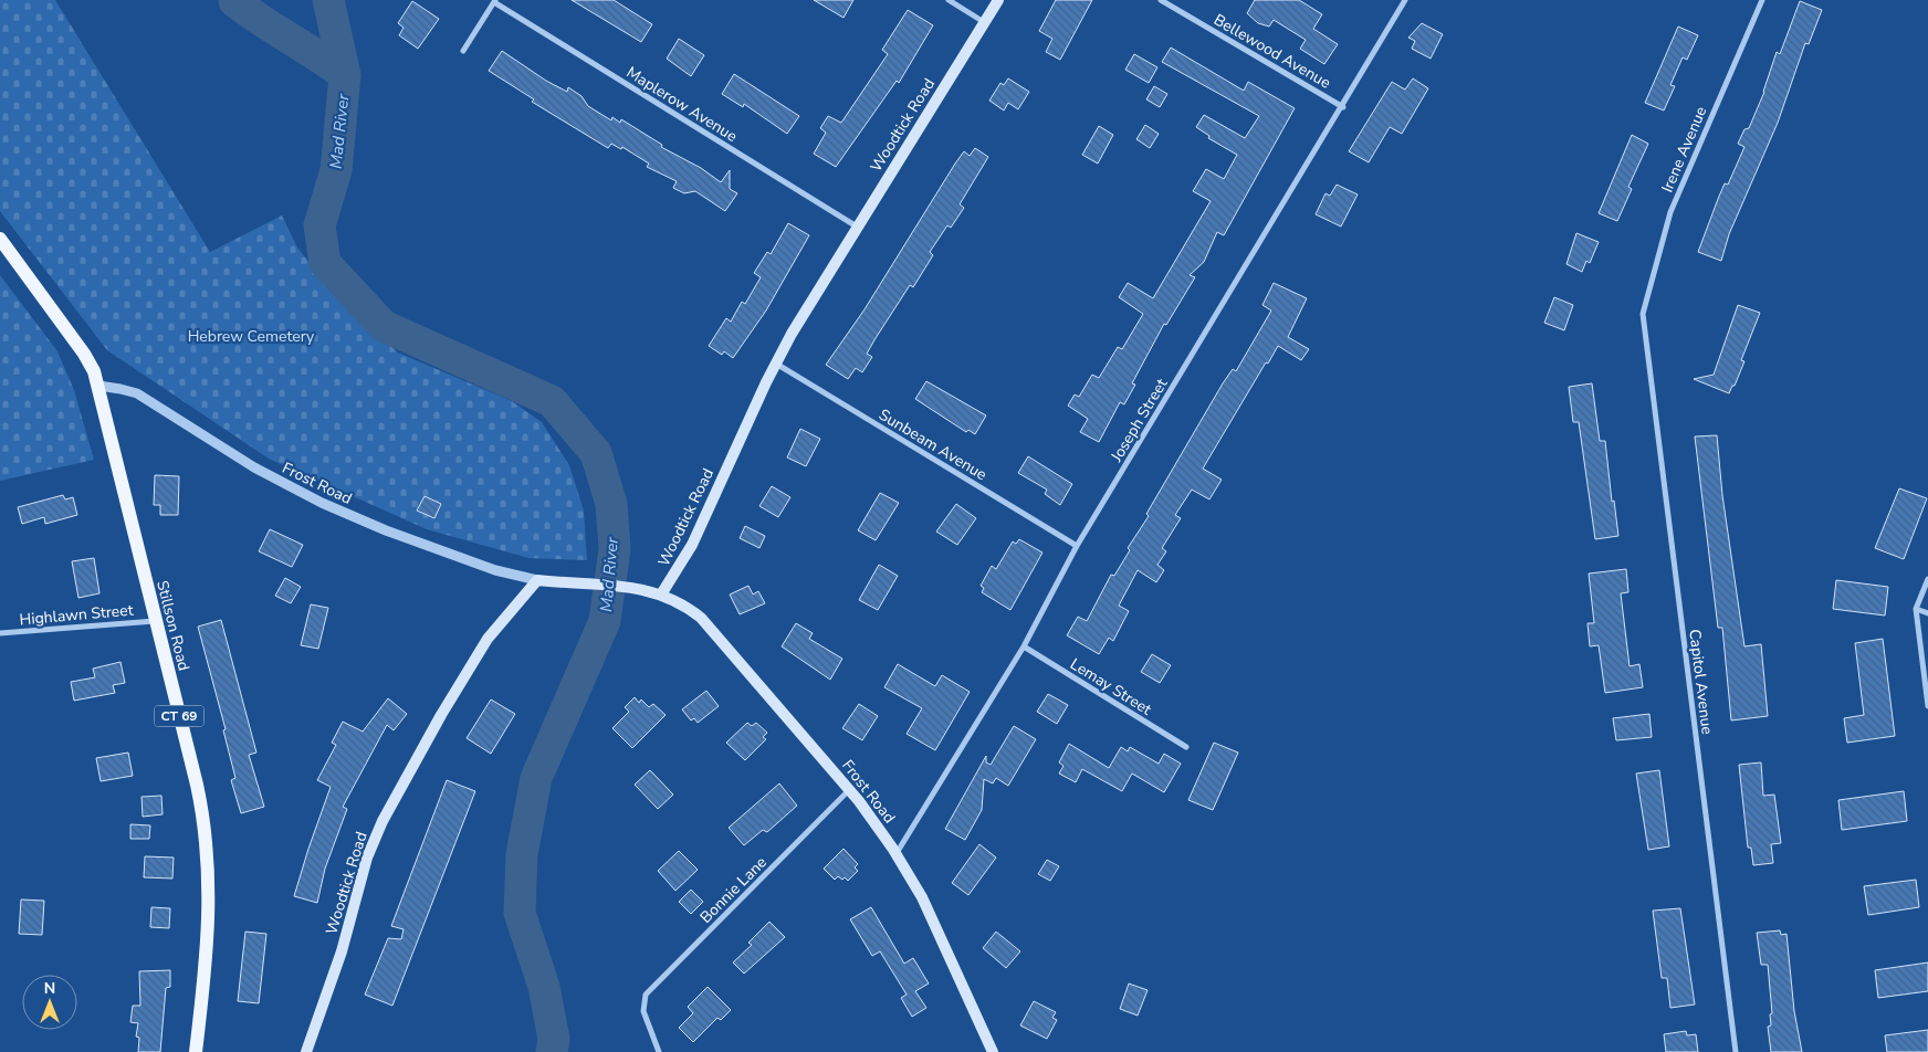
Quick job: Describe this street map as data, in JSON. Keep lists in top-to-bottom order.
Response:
{
  "streets": {
    "main road": [
      "Woodtick Road",
      "Frost Road",
      "Stillson Road",
      "CT 69"
    ],
    "street": [
      "Bellewood Avenue",
      "Maplerow Avenue",
      "Irene Avenue",
      "Joseph Street",
      "Sunbeam Avenue",
      "Highlawn Street",
      "Capitol Avenue",
      "Lemay Street",
      "Bonnie Lane"
    ]
  },
  "crossings": [
    ["Bellewood Avenue", "Joseph Street"],
    ["Maplerow Avenue", "Woodtick Road"],
    ["Woodtick Road", "Sunbeam Avenue"],
    ["Woodtick Road", "Frost Road"],
    ["Irene Avenue", "Capitol Avenue"],
    ["Joseph Street", "Sunbeam Avenue"],
    ["Joseph Street", "Frost Road"],
    ["Joseph Street", "Lemay Street"],
    ["Frost Road", "Stillson Road"],
    ["Frost Road", "Bonnie Lane"],
    ["Highlawn Street", "Stillson Road"]
  ],
  "water": ["Mad River"],
  "parks": ["Hebrew Cemetery"],
  "north": "top"
}
